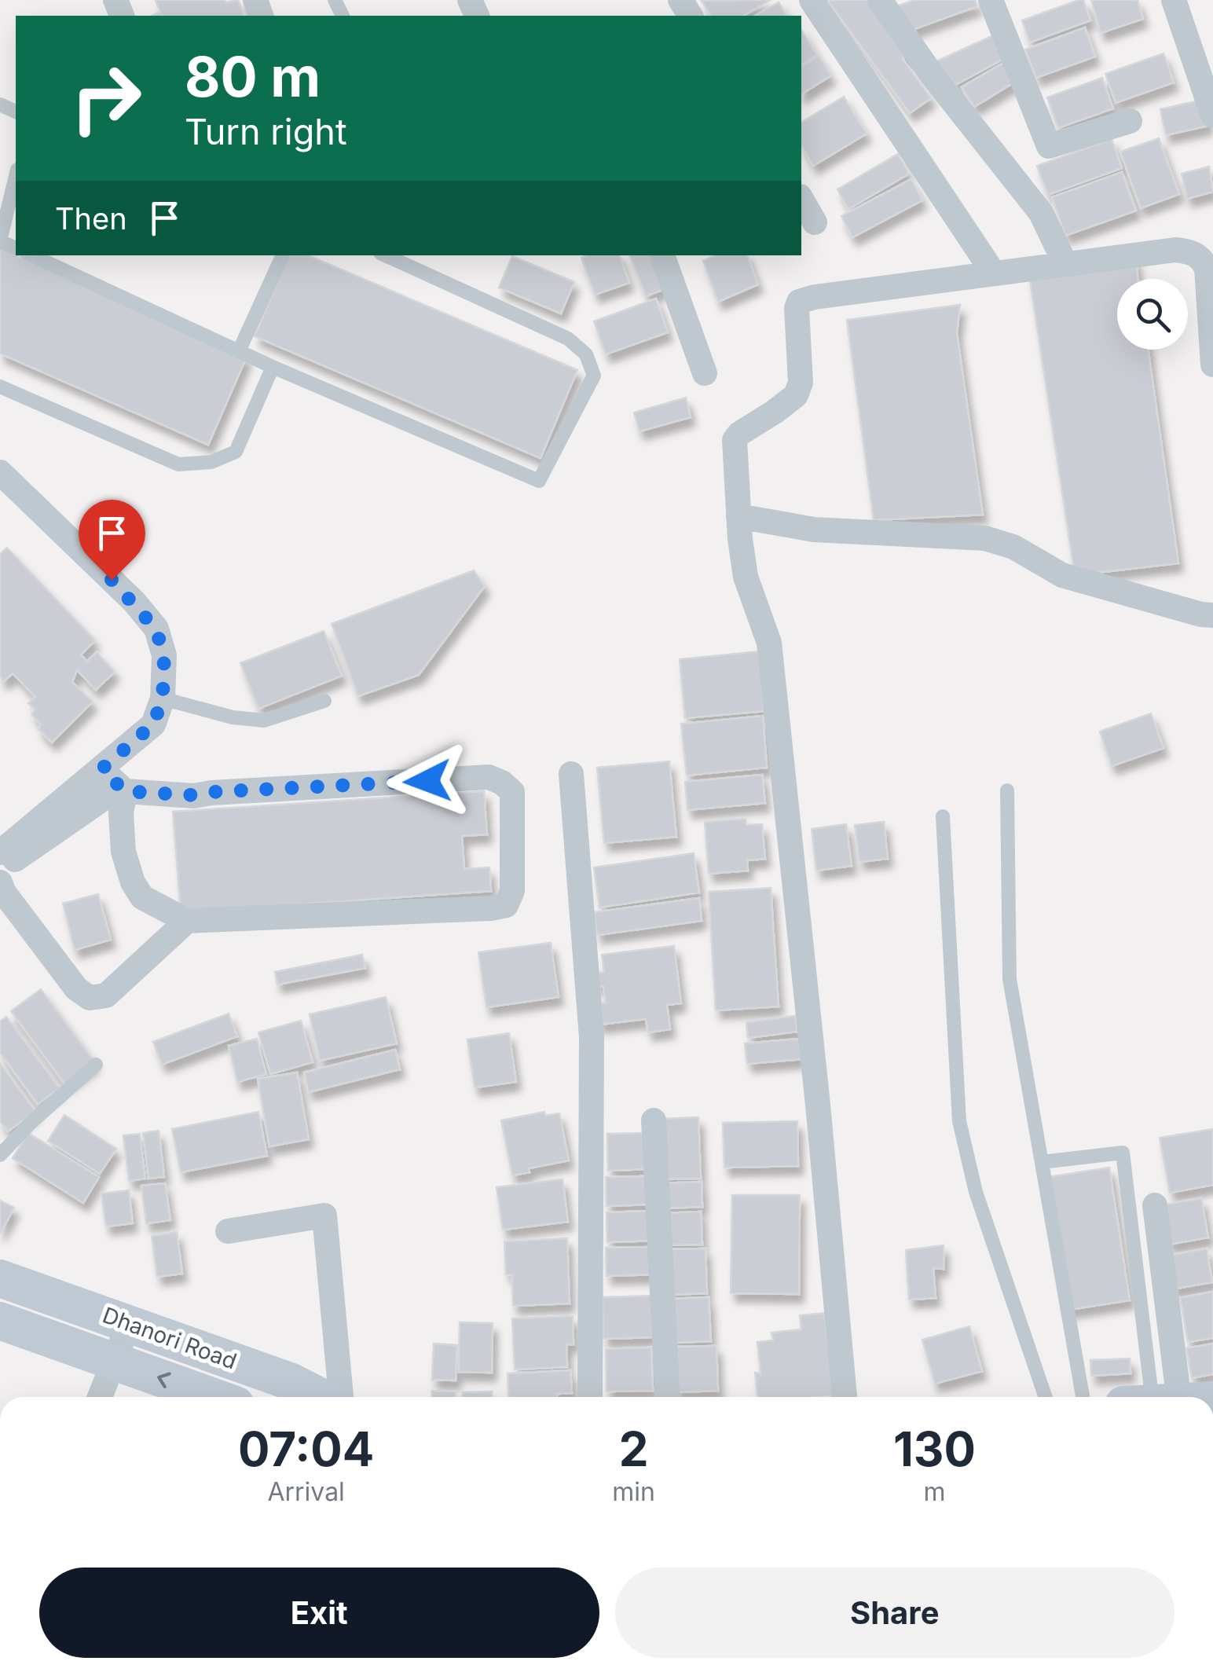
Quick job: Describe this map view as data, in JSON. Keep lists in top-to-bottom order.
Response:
{
  "streets": {
    "main road": ["Dhanori Road"]
  },
  "page": {
    "turn": ["80 m", "Turn right"],
    "then": "Then",
    "eta": [
      "07:04",
      "Arrival",
      "2",
      "min",
      "130",
      "m"
    ],
    "buttons": ["Exit", "Share"]
  }
}
